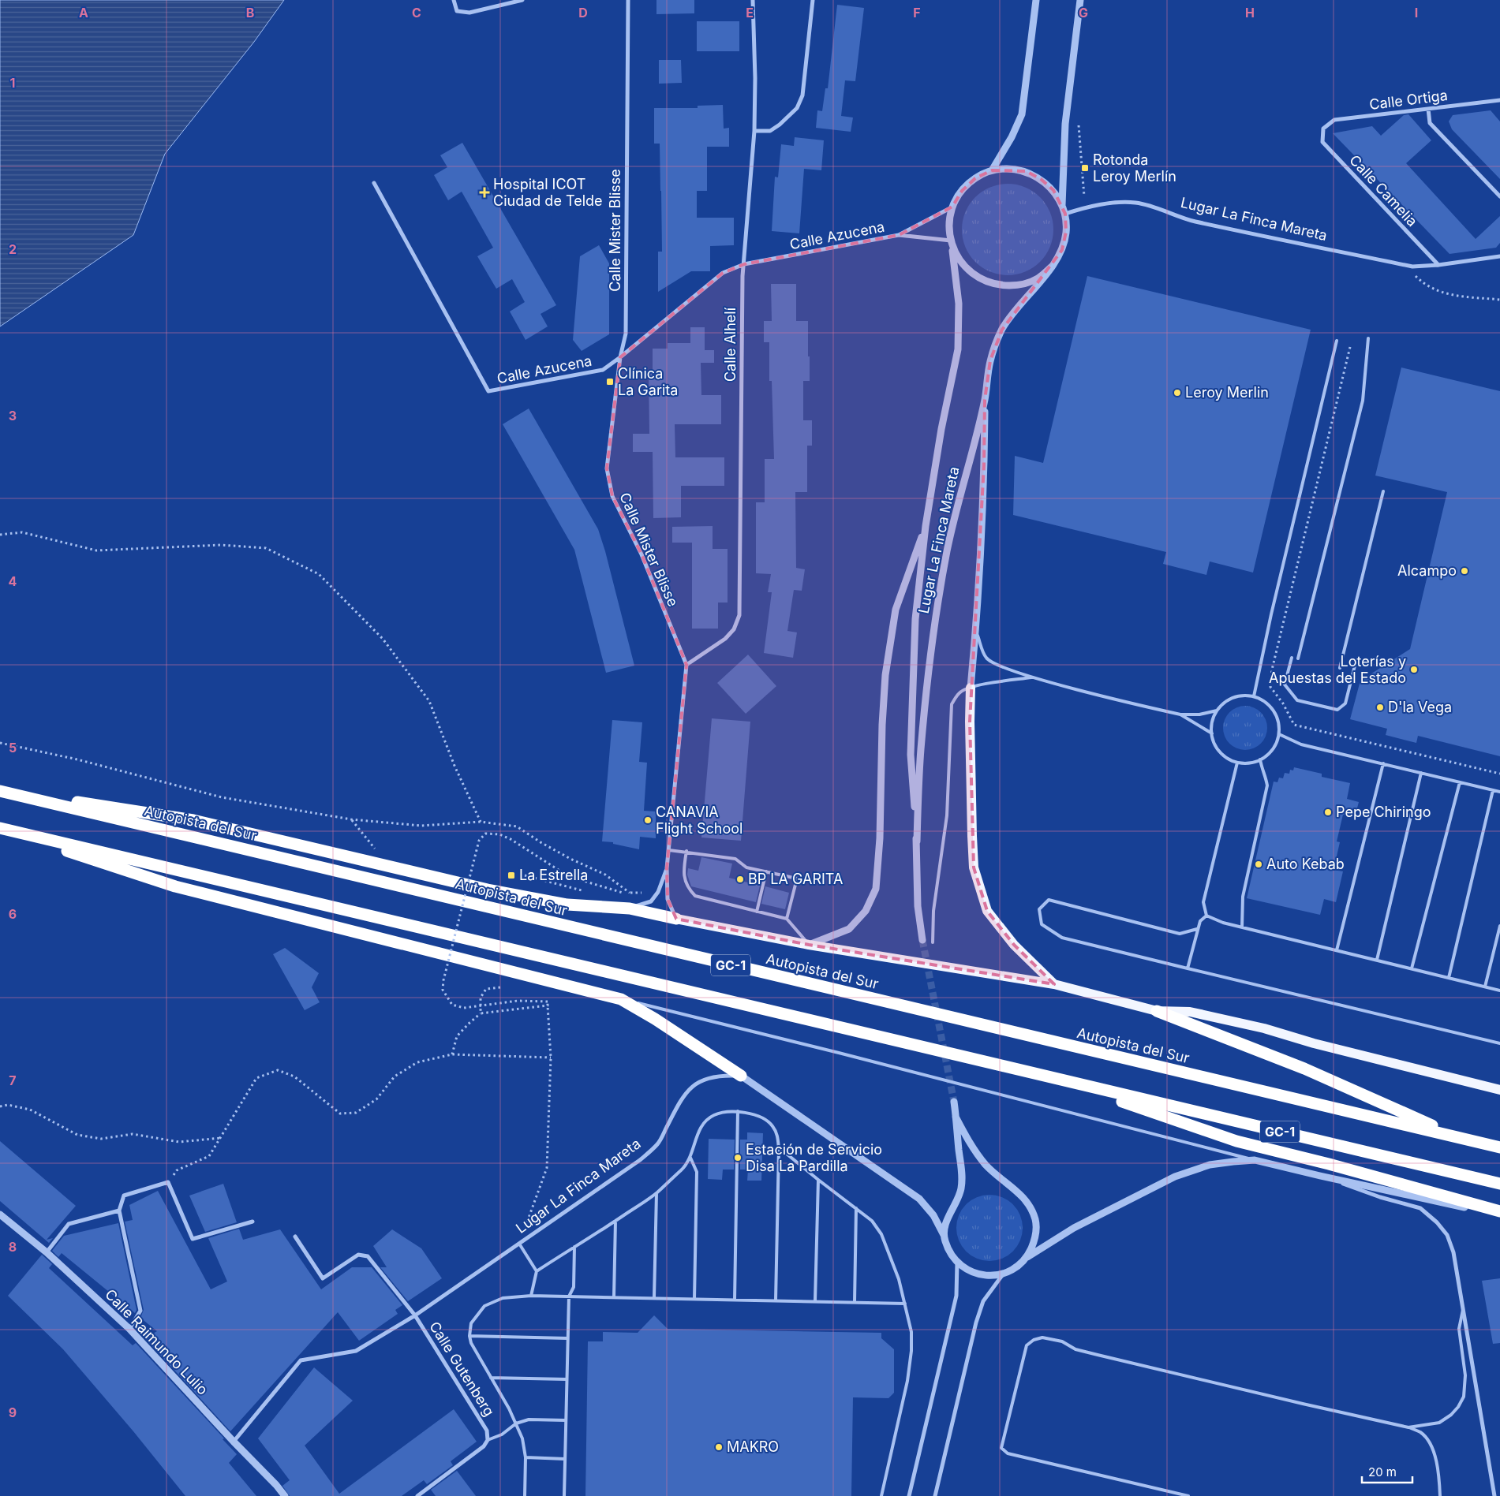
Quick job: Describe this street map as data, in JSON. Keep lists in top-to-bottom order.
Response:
{
  "streets": {
    "highway": ["Autopista del Sur", "GC-1"],
    "street": [
      "Calle Ortiga",
      "Calle Camelia",
      "Lugar La Finca Mareta",
      "Calle Mister Blisse",
      "Calle Azucena",
      "Calle Alhelí",
      "Calle Raimundo Lulio",
      "Calle Gutenberg"
    ]
  },
  "crossings": [
    ["Calle Ortiga", "Calle Camelia"],
    ["Calle Camelia", "Lugar La Finca Mareta"],
    ["Lugar La Finca Mareta", "Calle Azucena"],
    ["Lugar La Finca Mareta", "Calle Raimundo Lulio"],
    ["Lugar La Finca Mareta", "Calle Gutenberg"],
    ["Calle Mister Blisse", "Calle Azucena"],
    ["Calle Mister Blisse", "Calle Alhelí"],
    ["Calle Azucena", "Calle Alhelí"]
  ],
  "places": {
    "transit": ["Rotonda Leroy Merlín", "Clínica La Garita", "La Estrella"],
    "health": ["Hospital ICOT Ciudad de Telde"],
    "other": [
      "Leroy Merlin",
      "Alcampo",
      "Loterías y Apuestas del Estado",
      "D'la Vega",
      "Pepe Chiringo",
      "CANAVIA Flight School",
      "Auto Kebab",
      "BP LA GARITA",
      "Estación de Servicio Disa La Pardilla",
      "MAKRO"
    ]
  },
  "scale_bar": "20 m",
  "grid": {
    "columns": [
      "A",
      "B",
      "C",
      "D",
      "E",
      "F",
      "G",
      "H",
      "I"
    ],
    "rows": [
      "1",
      "2",
      "3",
      "4",
      "5",
      "6",
      "7",
      "8",
      "9"
    ]
  }
}
